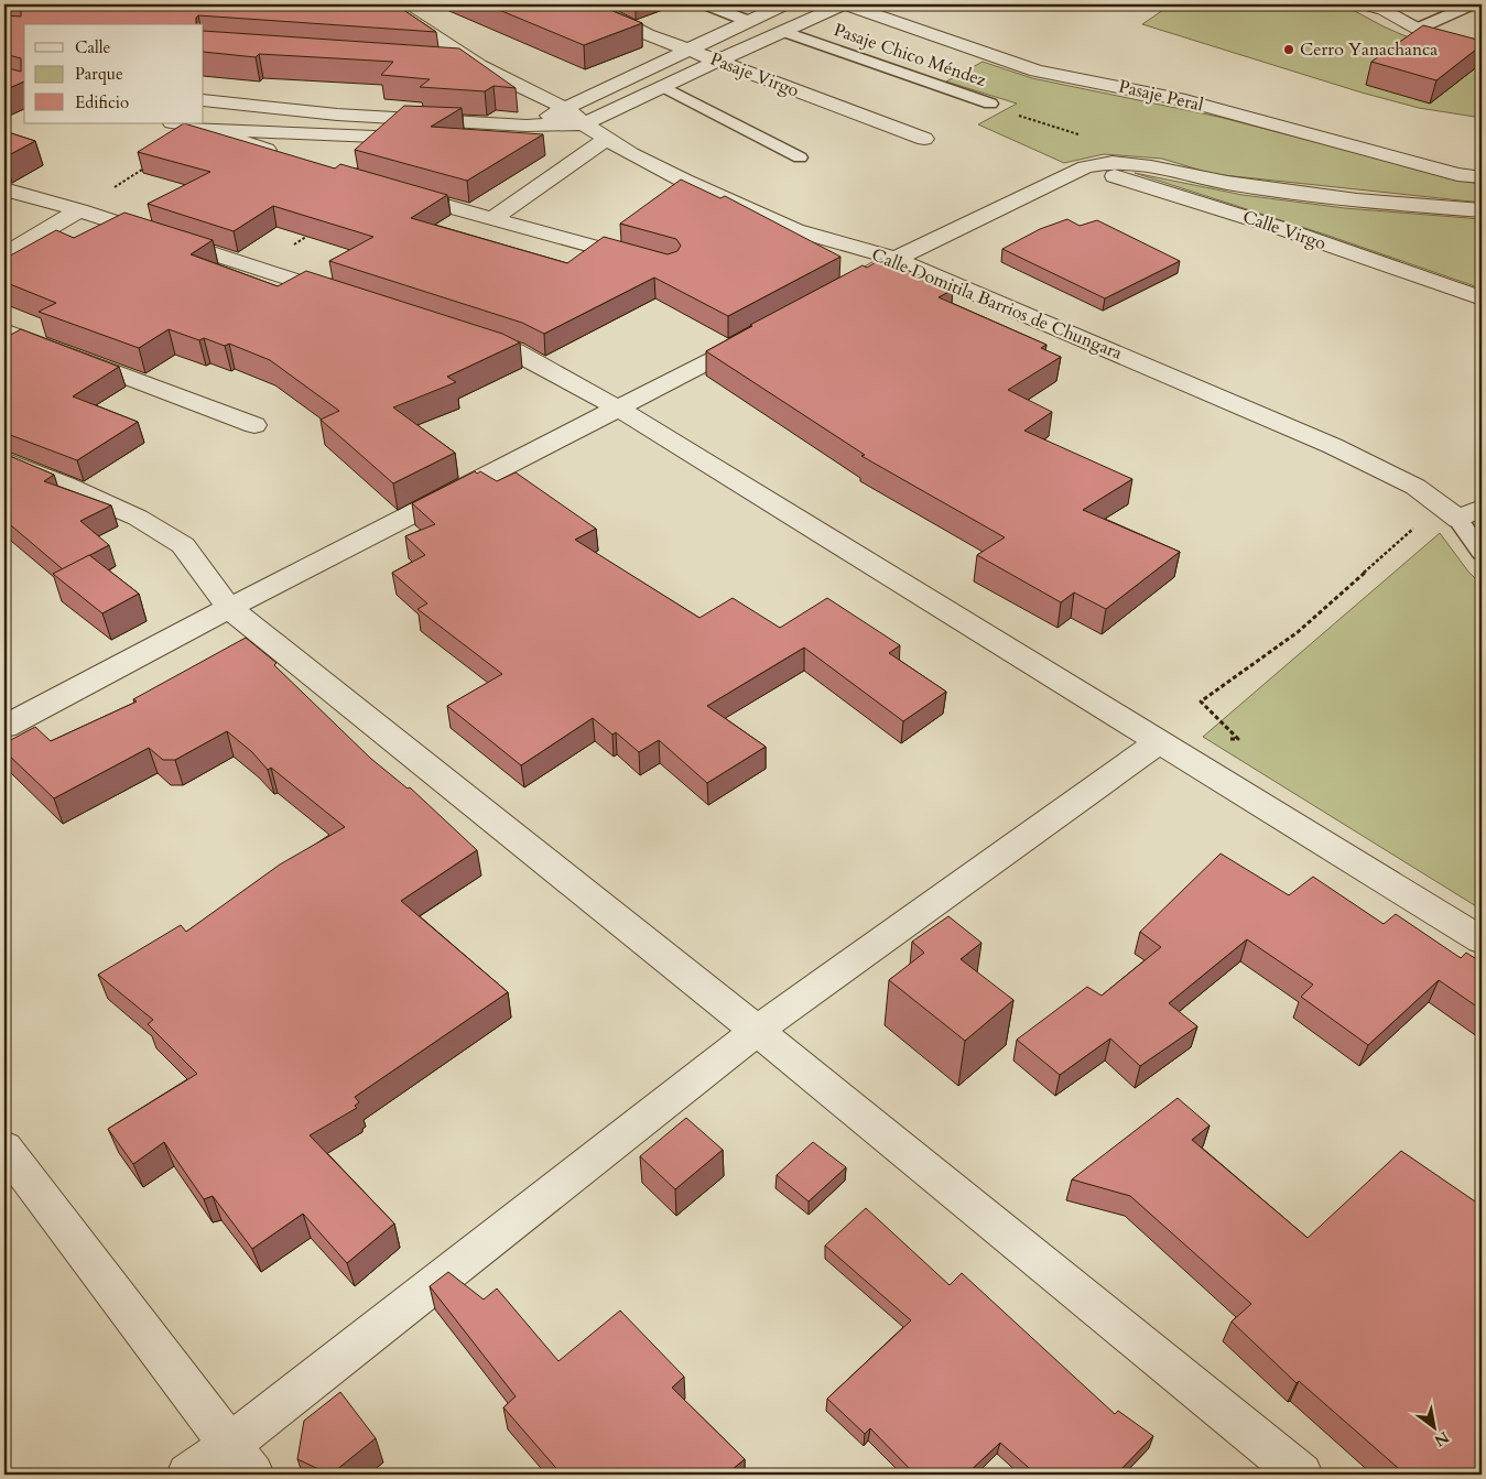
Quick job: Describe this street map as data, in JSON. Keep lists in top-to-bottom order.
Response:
{
  "streets": {
    "street": [
      "Pasaje Virgo",
      "Pasaje Peral",
      "Calle Virgo",
      "Calle Domitila Barrios de Chungara"
    ],
    "lane": ["Pasaje Chico Méndez"]
  },
  "places": ["Cerro Yanachanca"],
  "legend": ["Calle", "Parque", "Edificio"],
  "north": "bottom right"
}
